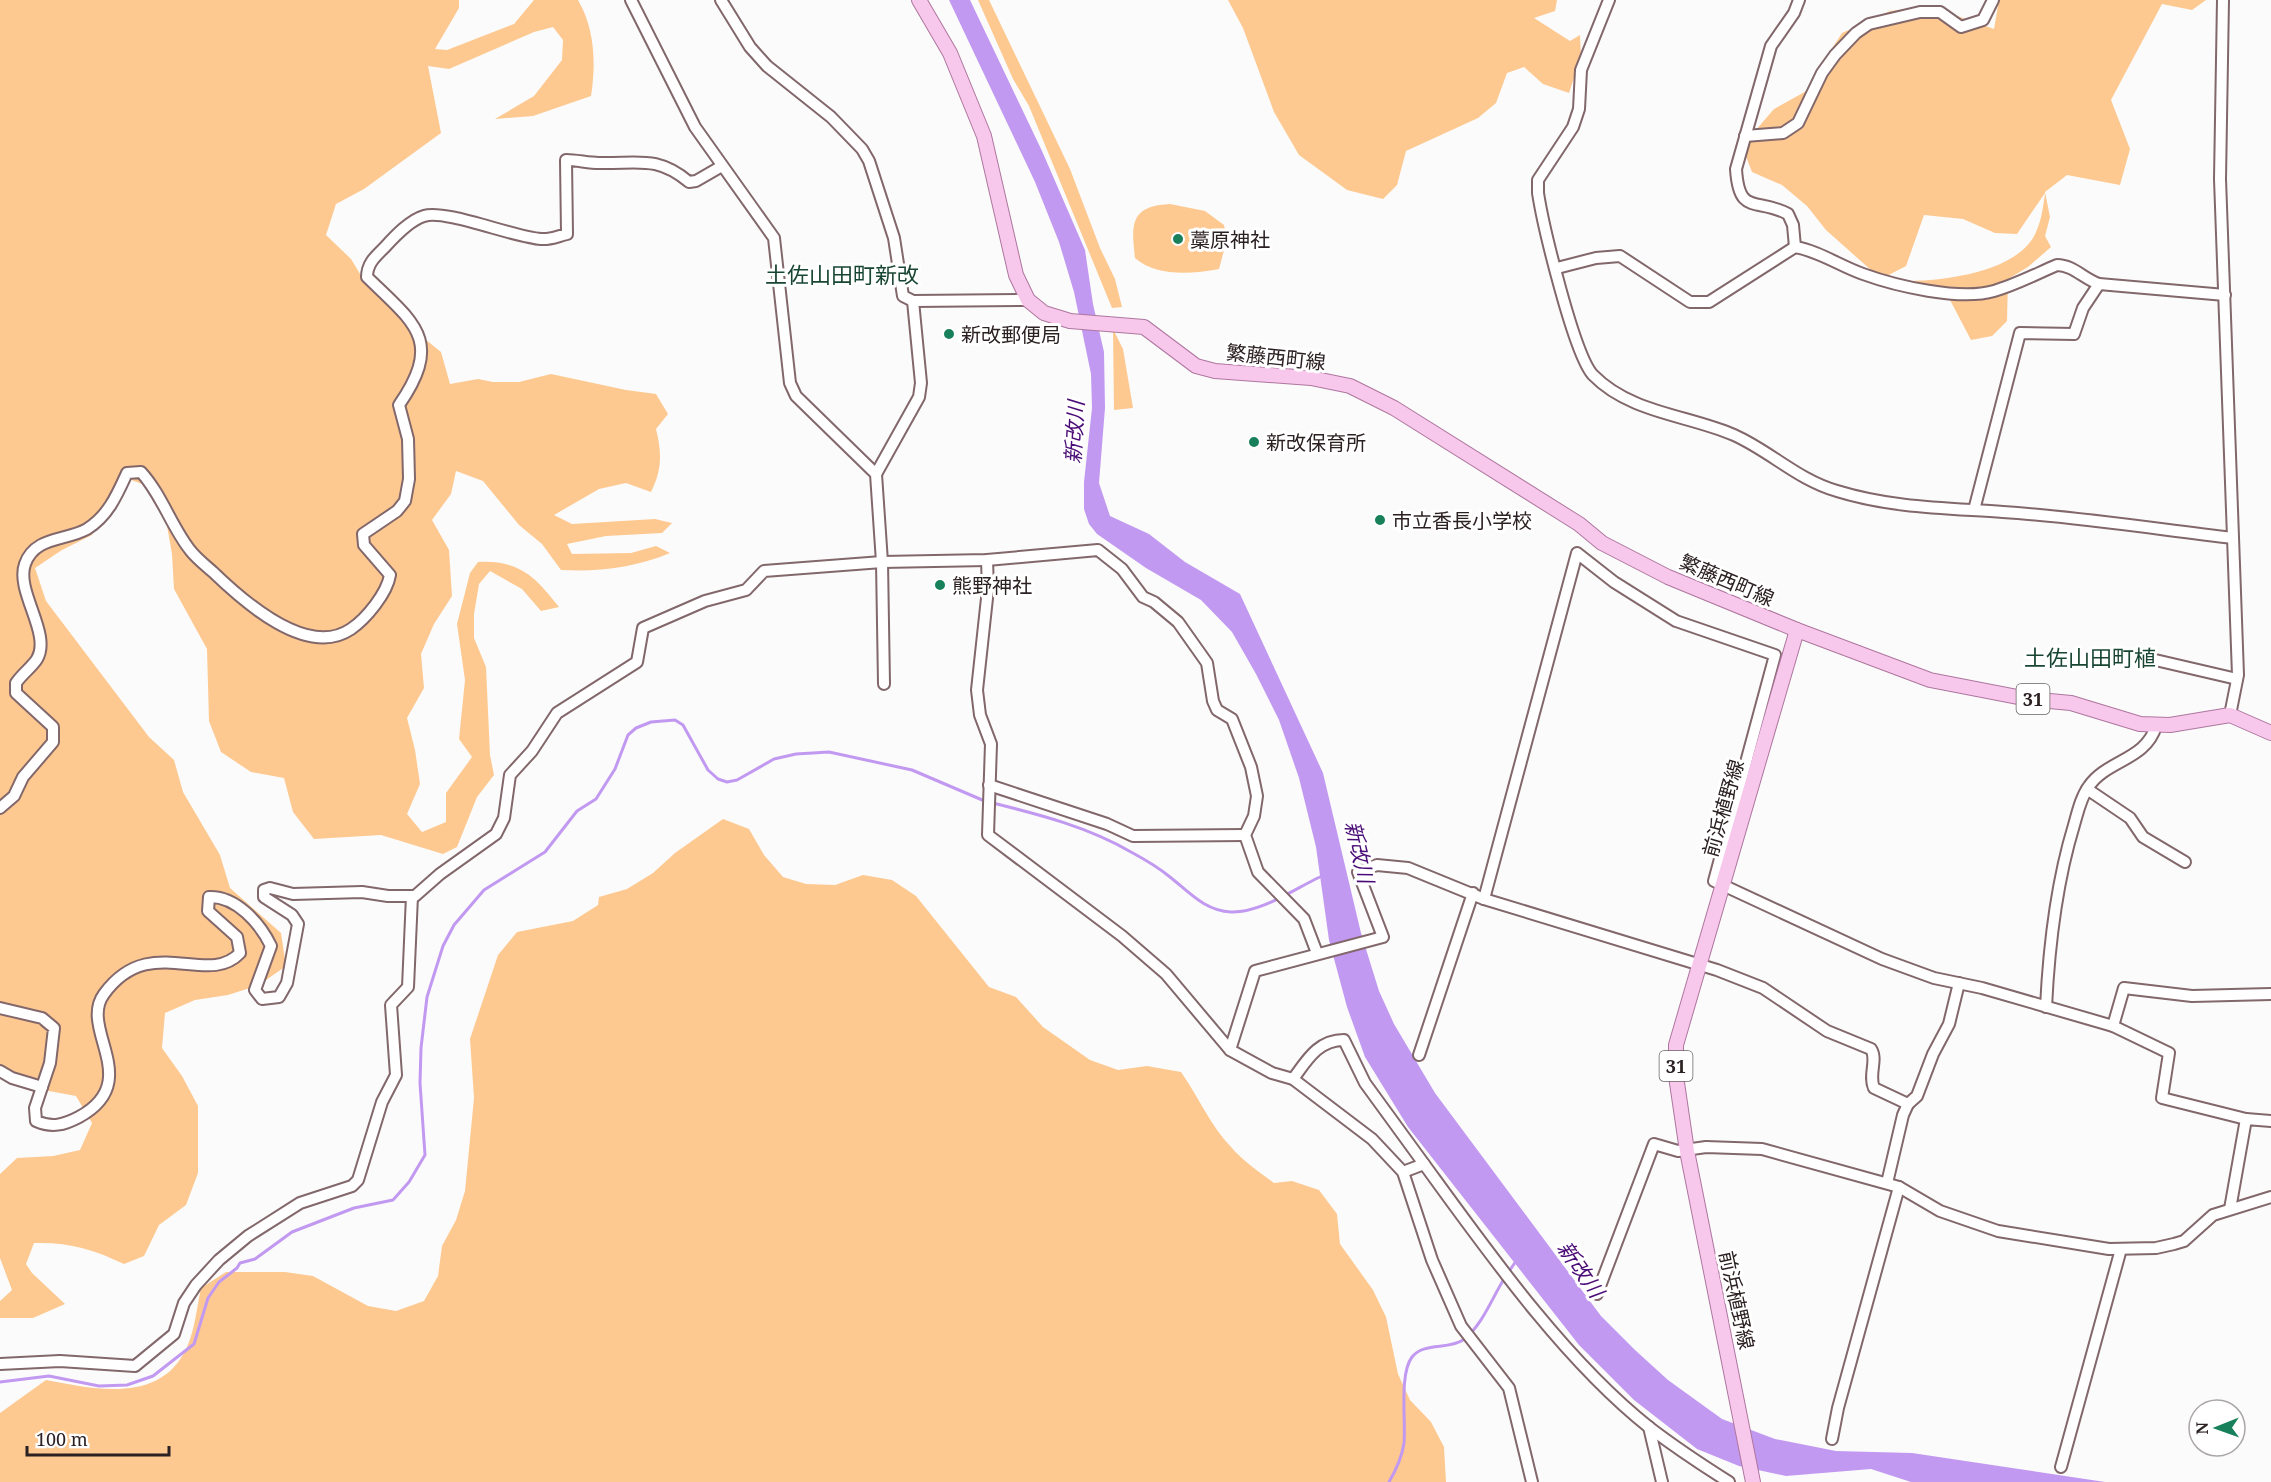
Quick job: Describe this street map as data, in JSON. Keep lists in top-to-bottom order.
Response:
{
  "streets": {
    "main road": ["繁藤西町線", "31", "前浜植野線"]
  },
  "crossings": [
    ["繁藤西町線", "31"],
    ["繁藤西町線", "前浜植野線"],
    ["31", "前浜植野線"]
  ],
  "districts": ["土佐山田町新改", "土佐山田町植"],
  "water": ["新改川"],
  "places": [
    "藁原神社",
    "新改郵便局",
    "新改保育所",
    "市立香長小学校",
    "熊野神社"
  ],
  "scale_bar": "100 m",
  "north": "left"
}
